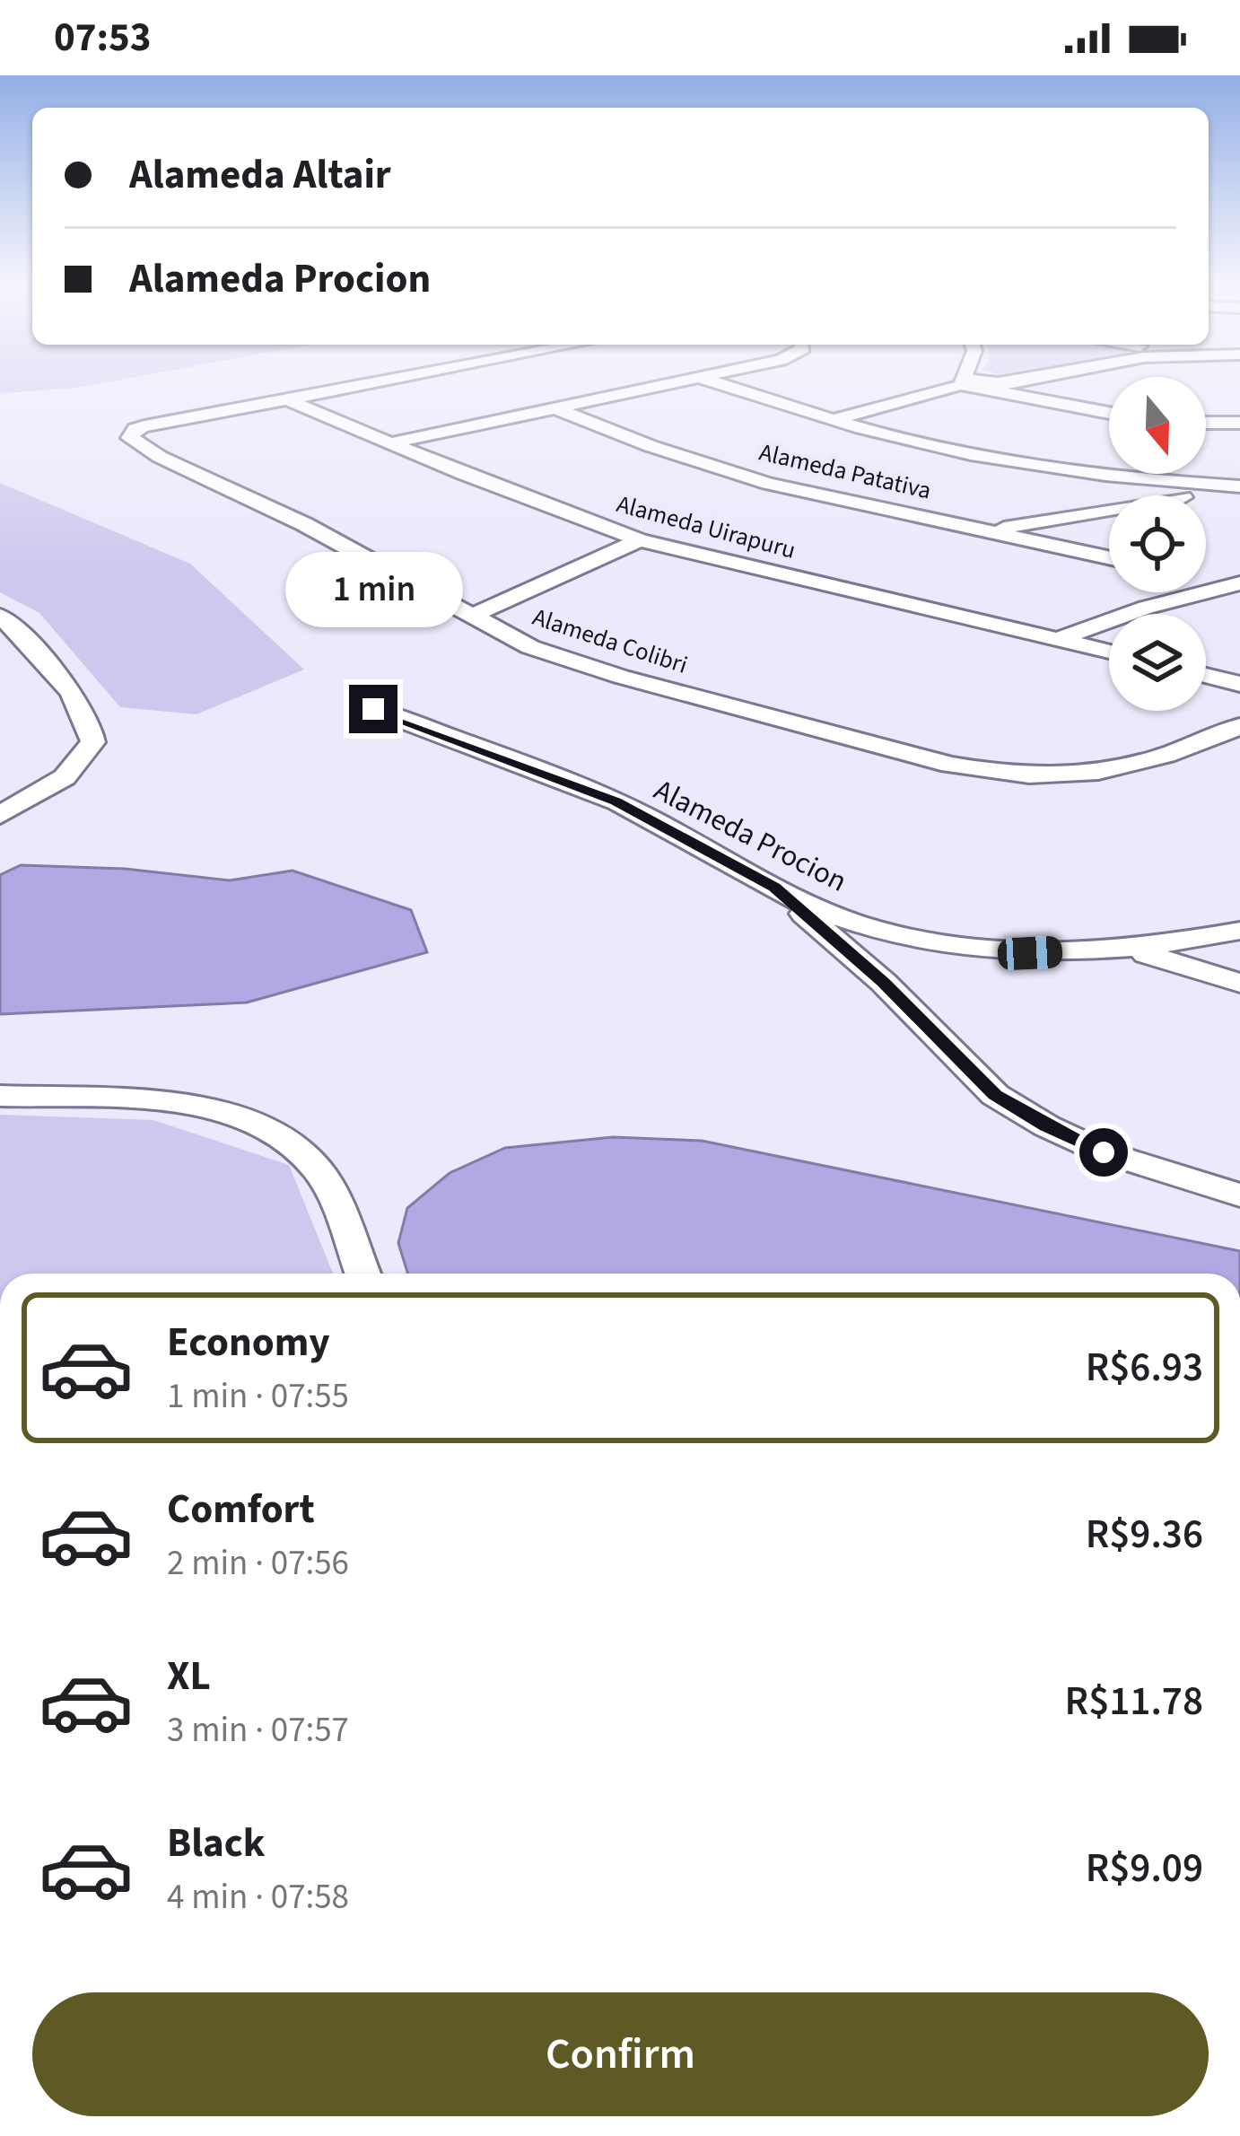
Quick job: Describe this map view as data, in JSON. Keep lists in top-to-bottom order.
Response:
{
  "streets": {
    "street": [
      "Alameda Patativa",
      "Alameda Uirapuru",
      "Alameda Colibri",
      "Alameda Procion"
    ]
  },
  "crossings": [
    ["Alameda Uirapuru", "Alameda Colibri"]
  ],
  "north": "bottom",
  "page": {
    "status": "07:53",
    "banner": ["Alameda Altair", "Alameda Procion"],
    "bubble": "1 min",
    "list": [
      {
        "name": "Economy",
        "note": "1 min · 07:55",
        "value": "R$6.93"
      },
      {
        "name": "Comfort",
        "note": "2 min · 07:56",
        "value": "R$9.36"
      },
      {
        "name": "XL",
        "note": "3 min · 07:57",
        "value": "R$11.78"
      },
      {
        "name": "Black",
        "note": "4 min · 07:58",
        "value": "R$9.09"
      }
    ],
    "buttons": "Confirm"
  }
}
